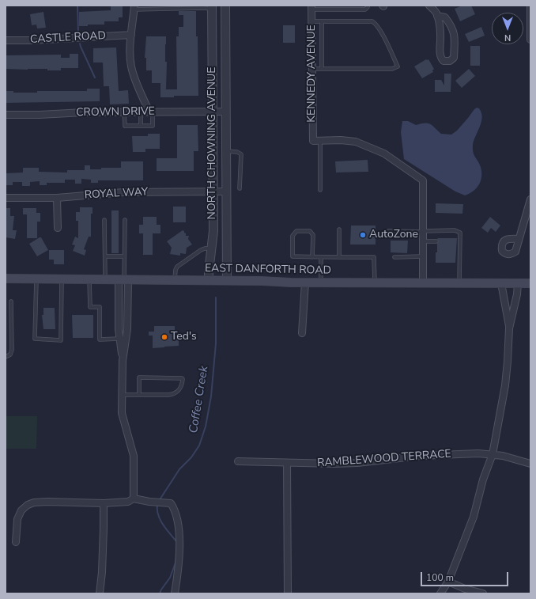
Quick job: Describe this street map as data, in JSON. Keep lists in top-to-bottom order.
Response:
{
  "streets": {
    "main road": ["EAST DANFORTH ROAD"],
    "street": [
      "CASTLE ROAD",
      "KENNEDY AVENUE",
      "CROWN DRIVE",
      "NORTH CHOWNING AVENUE",
      "ROYAL WAY",
      "RAMBLEWOOD TERRACE"
    ]
  },
  "crossings": [
    ["CROWN DRIVE", "NORTH CHOWNING AVENUE"],
    ["NORTH CHOWNING AVENUE", "ROYAL WAY"],
    ["NORTH CHOWNING AVENUE", "EAST DANFORTH ROAD"]
  ],
  "water": ["Coffee Creek"],
  "places": ["AutoZone", "Ted's"],
  "scale_bar": "100 m",
  "north": "bottom"
}
